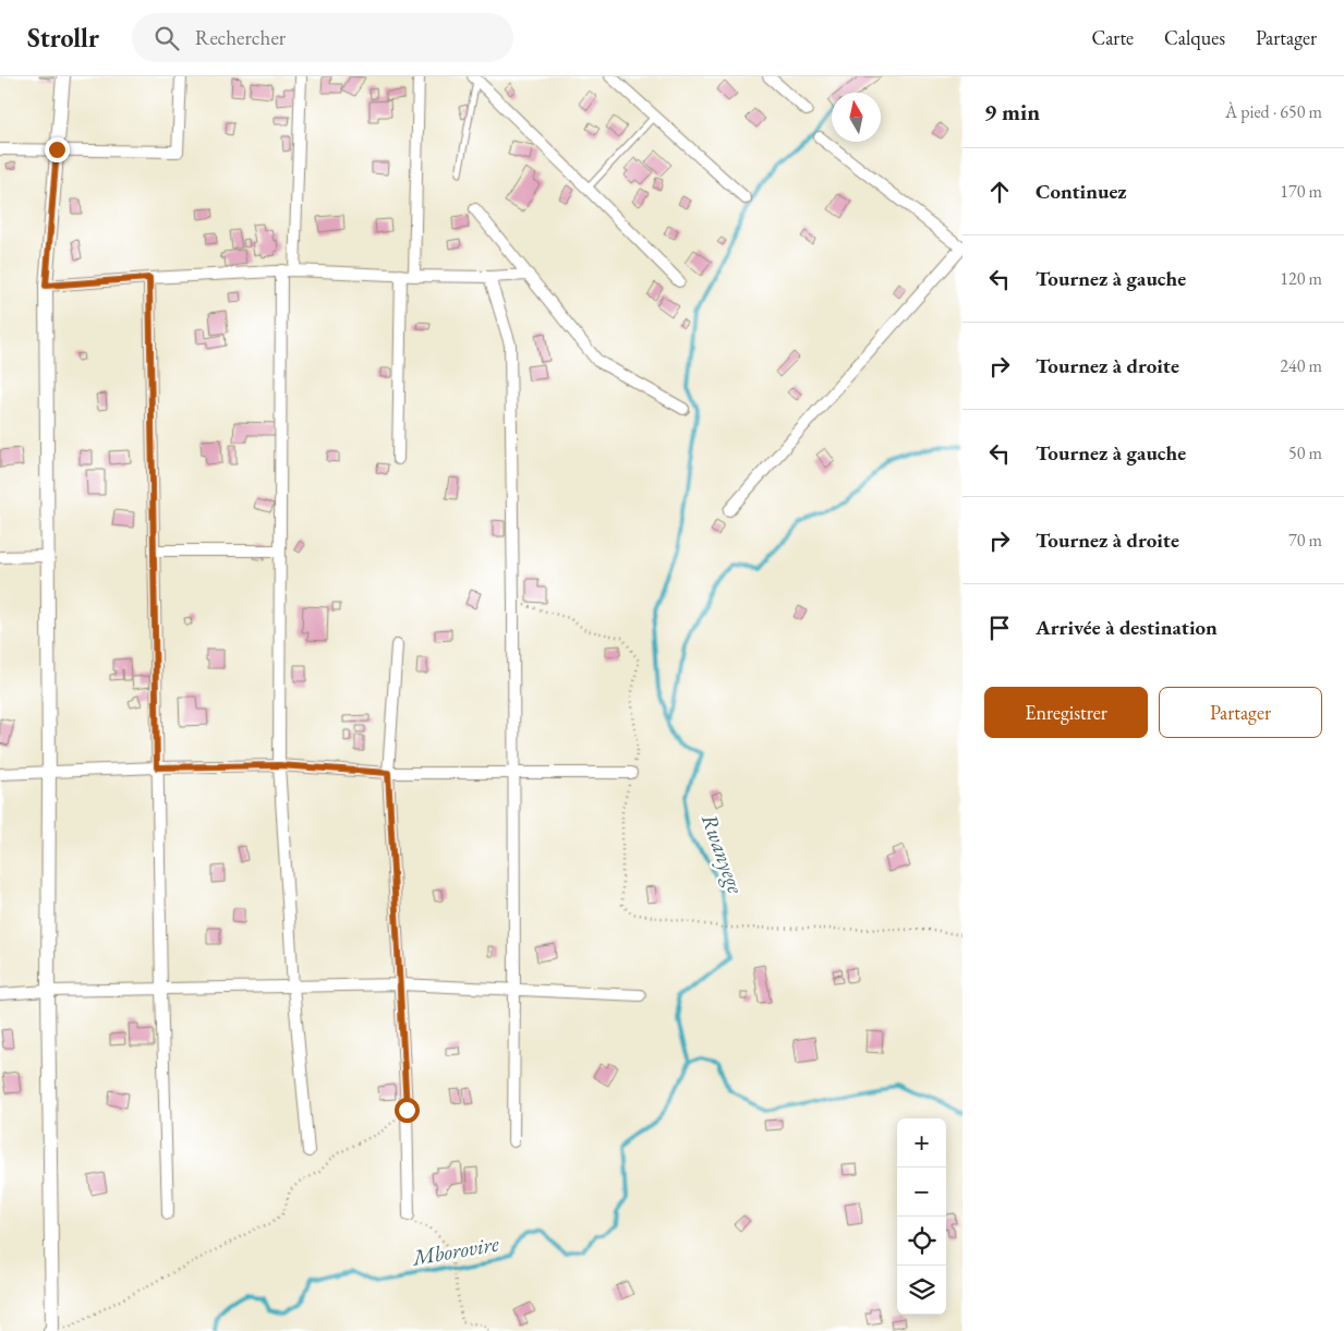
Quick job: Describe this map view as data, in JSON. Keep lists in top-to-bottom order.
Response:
{
  "water": ["Rwanyege", "Mborovire"],
  "north": "top",
  "page": {
    "header": "Strollr",
    "search": "Rechercher",
    "nav": ["Carte", "Calques", "Partager"],
    "heading": ["9 min", "À pied · 650 m"],
    "list": [
      ["Continuez", "170 m"],
      ["Tournez à gauche", "120 m"],
      ["Tournez à droite", "240 m"],
      ["Tournez à gauche", "50 m"],
      ["Tournez à droite", "70 m"],
      "Arrivée à destination"
    ],
    "buttons": ["Enregistrer", "Partager"],
    "map_buttons": ["+", "−"]
  }
}
